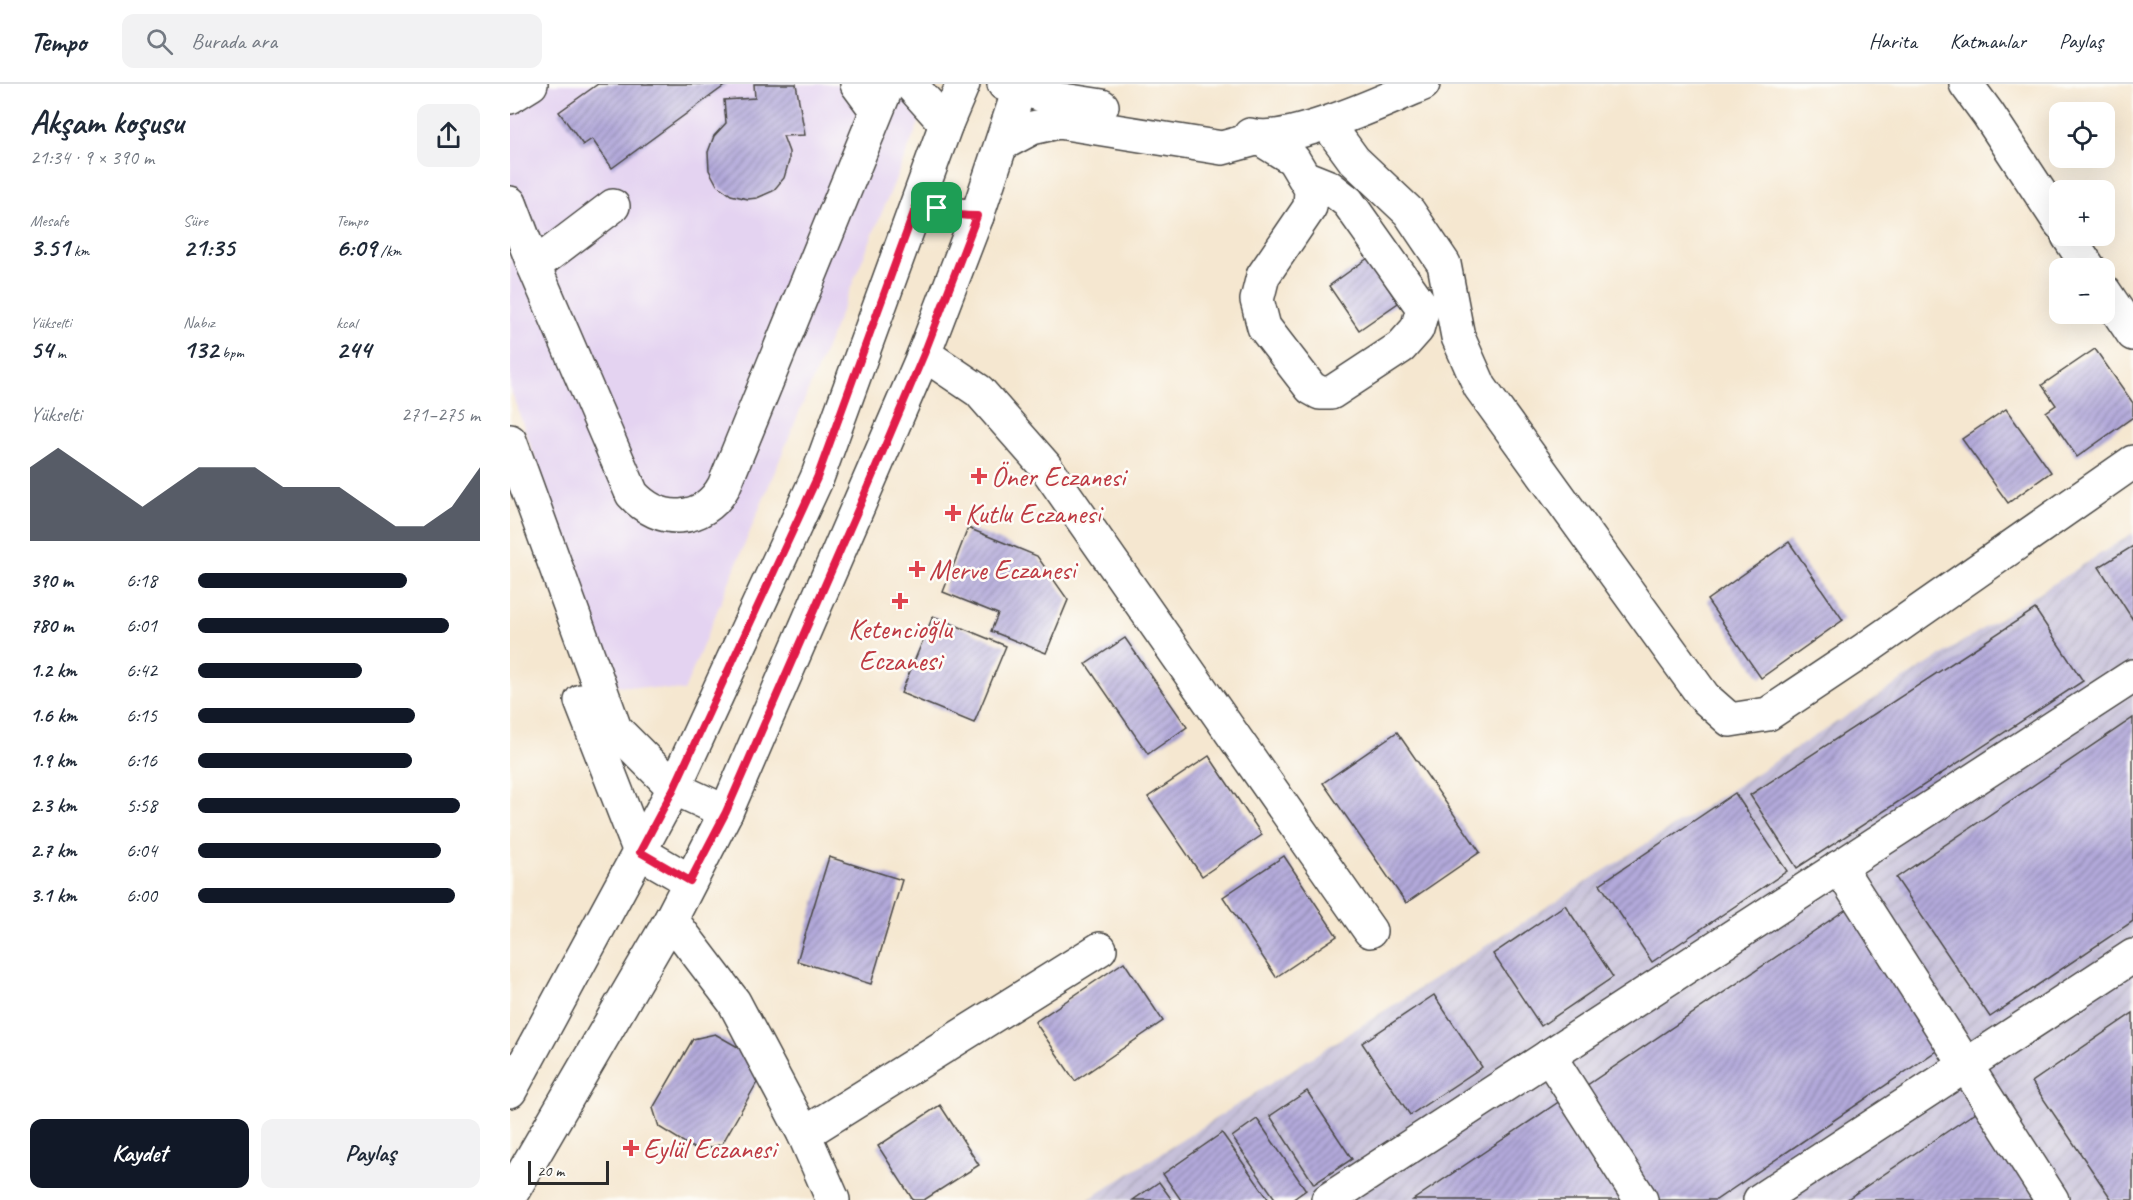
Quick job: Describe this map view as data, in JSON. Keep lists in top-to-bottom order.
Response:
{
  "places": {
    "health": [
      "Öner Eczanesi",
      "Kutlu Eczanesi",
      "Merve Eczanesi",
      "Ketencioğlu Eczanesi",
      "Eylül Eczanesi"
    ]
  },
  "scale_bar": "20 m",
  "page": {
    "header": "Tempo",
    "search": "Burada ara",
    "nav": ["Harita", "Katmanlar", "Paylaş"],
    "heading": ["Akşam koşusu", "21:34 · 9 × 390 m"],
    "map_buttons": ["+", "−"],
    "stats": [
      ["Mesafe", "3.51 km"],
      ["Süre", "21:35"],
      ["Tempo", "6:09 /km"],
      ["Yükselti", "54 m"],
      ["Nabız", "132 bpm"],
      ["kcal", "244"]
    ],
    "chart": ["Yükselti", "271–275 m"],
    "list": [
      {
        "name": "390 m",
        "note": "6:18"
      },
      {
        "name": "780 m",
        "note": "6:01"
      },
      {
        "name": "1.2 km",
        "note": "6:42"
      },
      {
        "name": "1.6 km",
        "note": "6:15"
      },
      {
        "name": "1.9 km",
        "note": "6:16"
      },
      {
        "name": "2.3 km",
        "note": "5:58"
      },
      {
        "name": "2.7 km",
        "note": "6:04"
      },
      {
        "name": "3.1 km",
        "note": "6:00"
      }
    ],
    "buttons": ["Kaydet", "Paylaş"],
    "scale": "20 m"
  }
}
